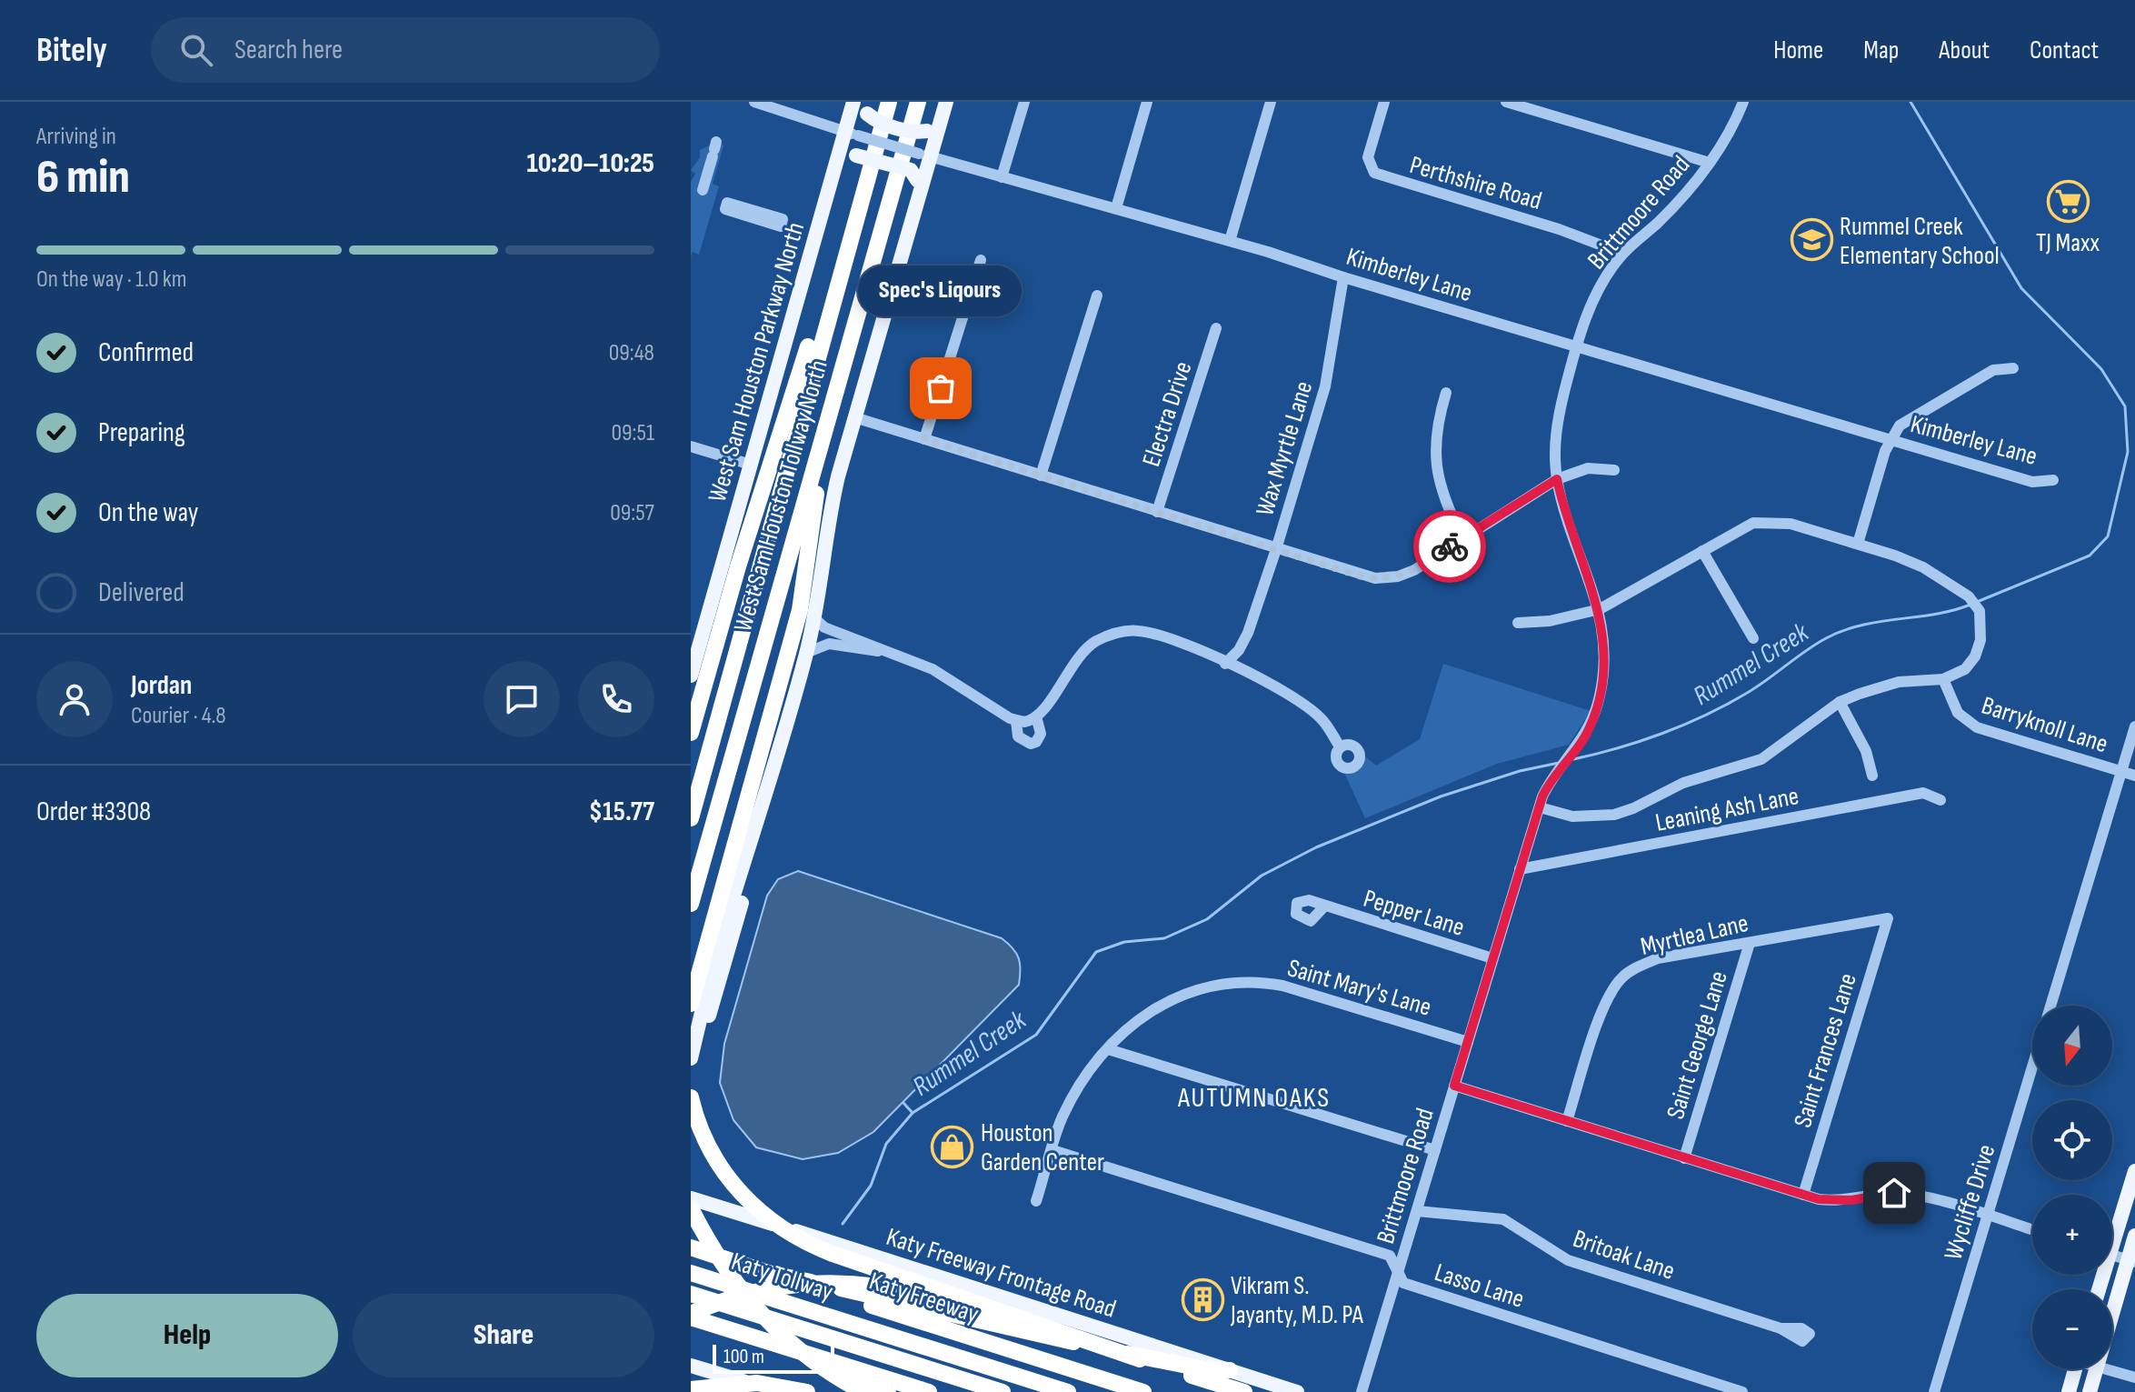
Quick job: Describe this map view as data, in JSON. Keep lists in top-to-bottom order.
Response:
{
  "streets": {
    "highway": ["West Sam Houston Tollway North", "Katy Tollway", "Katy Freeway"],
    "main road": ["West Sam Houston Parkway North", "Katy Freeway Frontage Road"],
    "street": [
      "Perthshire Road",
      "Brittmoore Road",
      "Kimberley Lane",
      "Electra Drive",
      "Wax Myrtle Lane",
      "Barryknoll Lane",
      "Leaning Ash Lane",
      "Pepper Lane",
      "Myrtlea Lane",
      "Saint Mary's Lane",
      "Saint George Lane",
      "Saint Frances Lane",
      "Wycliffe Drive",
      "Britoak Lane",
      "Lasso Lane"
    ]
  },
  "crossings": [
    ["Perthshire Road", "Brittmoore Road"],
    ["Brittmoore Road", "Kimberley Lane"],
    ["Brittmoore Road", "Leaning Ash Lane"],
    ["Brittmoore Road", "Pepper Lane"],
    ["Brittmoore Road", "Saint Mary's Lane"],
    ["Brittmoore Road", "Britoak Lane"],
    ["Brittmoore Road", "Lasso Lane"],
    ["Kimberley Lane", "West Sam Houston Parkway North"],
    ["Kimberley Lane", "Wax Myrtle Lane"],
    ["Myrtlea Lane", "Saint George Lane"],
    ["Myrtlea Lane", "Saint Frances Lane"],
    ["Saint Mary's Lane", "Lasso Lane"]
  ],
  "districts": ["AUTUMN OAKS"],
  "water": ["Rummel Creek"],
  "places": {
    "supermarket": ["TJ Maxx"],
    "school or university": ["Rummel Creek Elementary School"],
    "other": ["Spec's Liqours"],
    "shop": ["Houston Garden Center"],
    "building": ["Vikram S. Jayanty, M.D. PA"]
  },
  "scale_bar": "100 m",
  "north": "bottom",
  "page": {
    "header": "Bitely",
    "search": "Search here",
    "nav": [
      "Home",
      "Map",
      "About",
      "Contact"
    ],
    "heading": ["6 min", "Arriving in", "10:20–10:25"],
    "panel": [
      "Jordan",
      "Courier · 4.8",
      "Order #3308",
      "$15.77"
    ],
    "bar": "On the way · 1.0 km",
    "bubble": "Spec's Liqours",
    "list": [
      ["Confirmed", "09:48"],
      ["Preparing", "09:51"],
      ["On the way", "09:57"],
      "Delivered"
    ],
    "map_buttons": ["+", "−"],
    "buttons": ["Help", "Share"],
    "scale": "100 m"
  }
}
